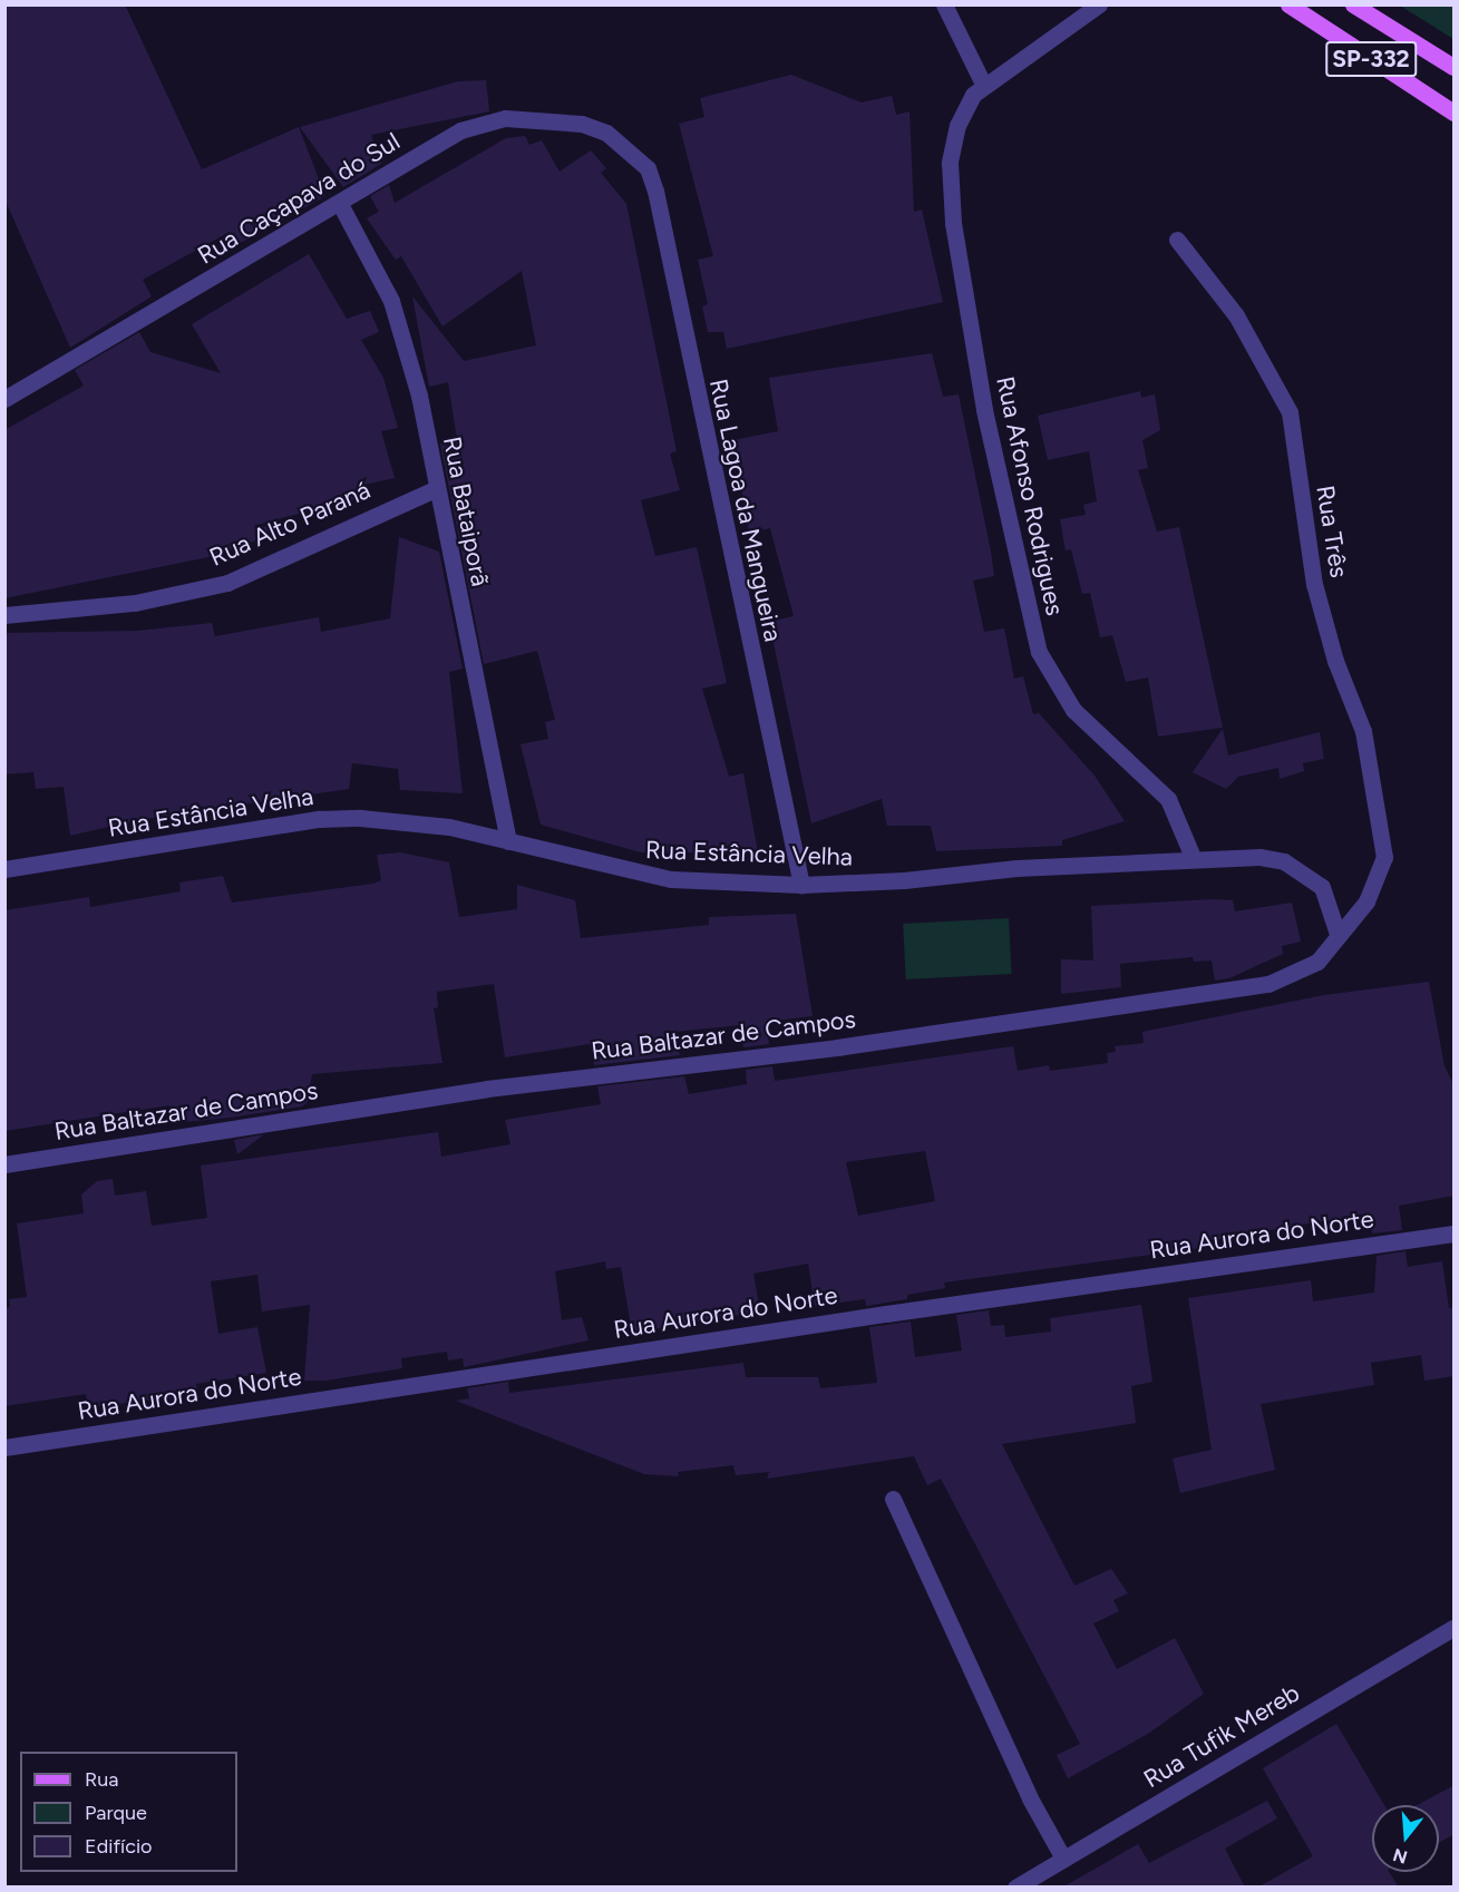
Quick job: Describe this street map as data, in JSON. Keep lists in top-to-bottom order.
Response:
{
  "streets": {
    "main road": ["SP-332"],
    "street": [
      "Rua Caçapava do Sul",
      "Rua Afonso Rodrigues",
      "Rua Lagoa da Mangueira",
      "Rua Bataiporã",
      "Rua Alto Paraná",
      "Rua Três",
      "Rua Estância Velha",
      "Rua Baltazar de Campos",
      "Rua Aurora do Norte",
      "Rua Tufik Mereb"
    ]
  },
  "crossings": [
    ["Rua Caçapava do Sul", "Rua Lagoa da Mangueira"],
    ["Rua Caçapava do Sul", "Rua Bataiporã"],
    ["Rua Afonso Rodrigues", "Rua Estância Velha"],
    ["Rua Lagoa da Mangueira", "Rua Estância Velha"],
    ["Rua Bataiporã", "Rua Alto Paraná"],
    ["Rua Bataiporã", "Rua Estância Velha"],
    ["Rua Três", "Rua Baltazar de Campos"],
    ["Rua Estância Velha", "Rua Baltazar de Campos"]
  ],
  "legend": ["Rua", "Parque", "Edifício"],
  "north": "bottom"
}
